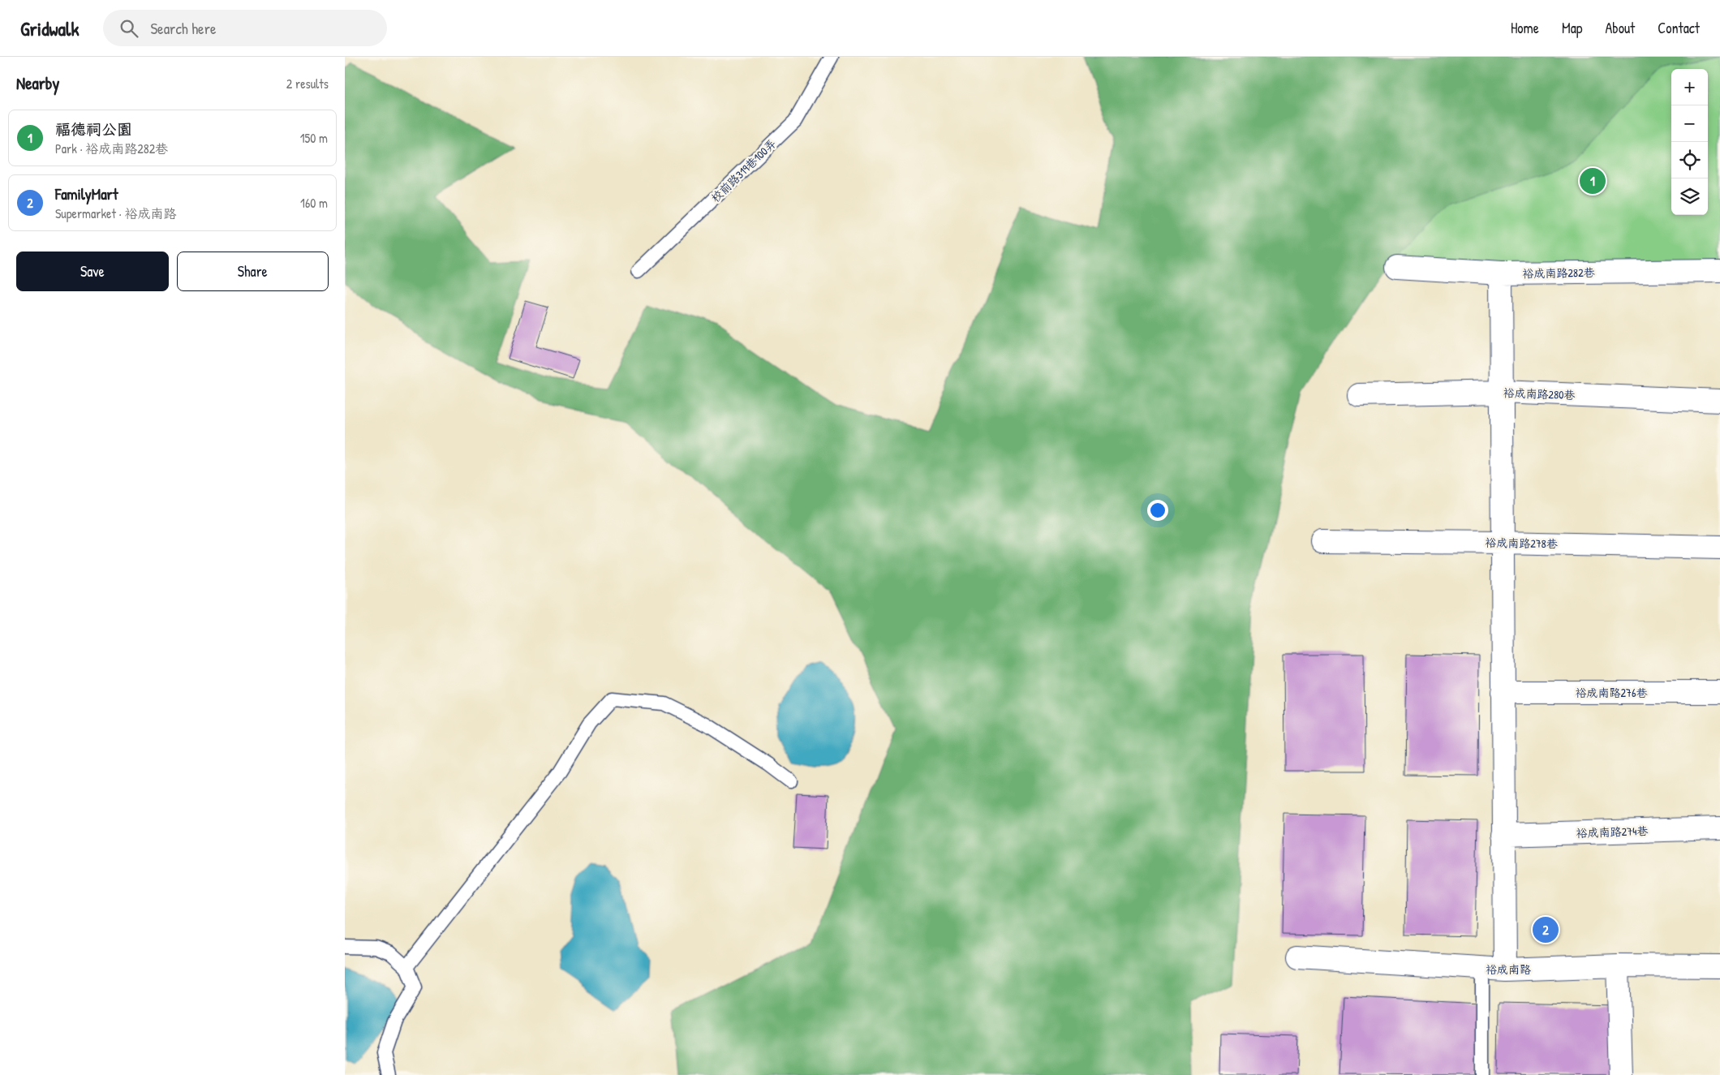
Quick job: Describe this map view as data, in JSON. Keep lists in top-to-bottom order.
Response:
{
  "streets": {
    "street": [
      "裕成南路282巷",
      "裕成南路280巷",
      "裕成南路278巷",
      "裕成南路276巷",
      "裕成南路274巷",
      "裕成南路"
    ],
    "lane": ["校前路319巷100弄"]
  },
  "page": {
    "header": "Gridwalk",
    "search": "Search here",
    "nav": [
      "Home",
      "Map",
      "About",
      "Contact"
    ],
    "heading": ["Nearby", "2 results"],
    "map_buttons": ["+", "−"],
    "list": [
      {
        "mark": "1",
        "name": "福德祠公園",
        "note": "Park · 裕成南路282巷",
        "value": "150 m"
      },
      {
        "mark": "2",
        "name": "FamilyMart",
        "note": "Supermarket · 裕成南路",
        "value": "160 m"
      }
    ],
    "pins": ["1", "2"],
    "buttons": ["Save", "Share"]
  }
}
